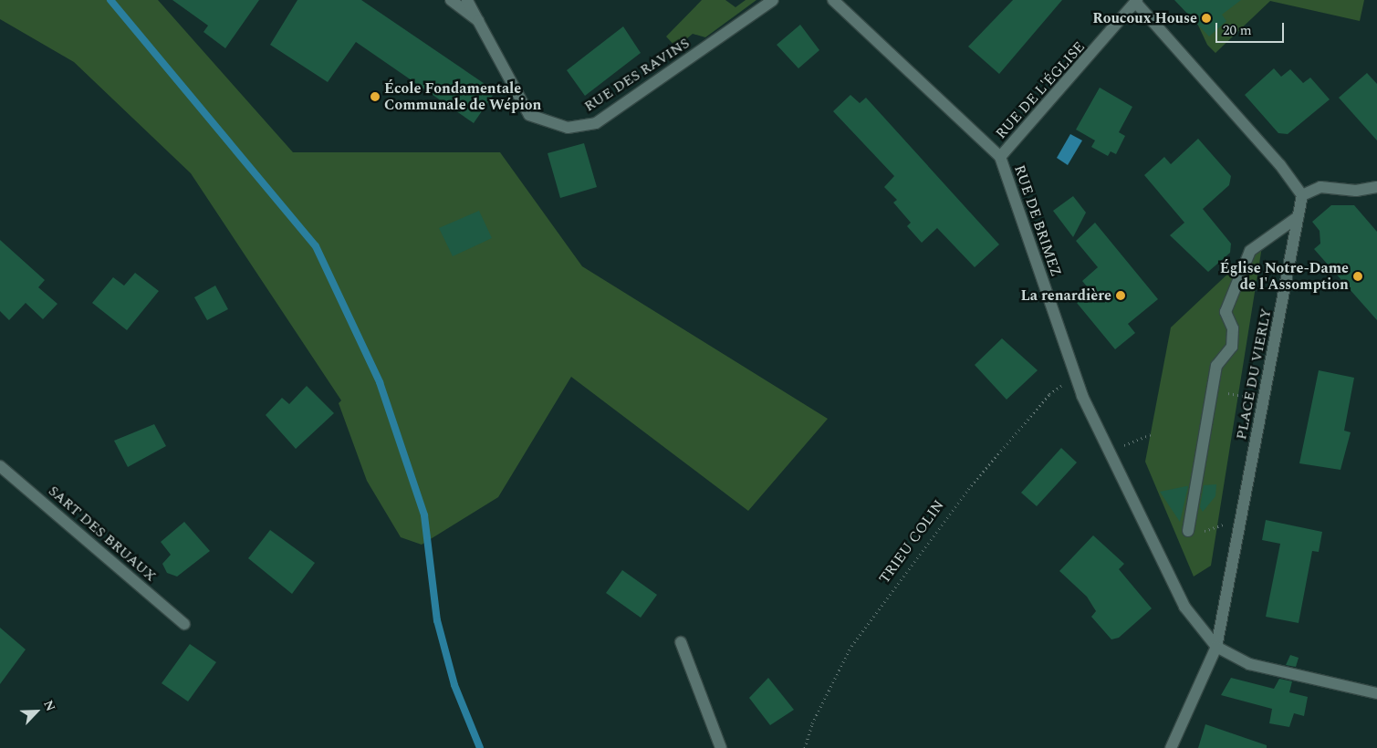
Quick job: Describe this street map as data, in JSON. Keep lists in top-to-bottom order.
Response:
{
  "streets": {
    "street": [
      "RUE DES RAVINS",
      "RUE DE L'ÉGLISE",
      "RUE DE BRIMEZ",
      "PLACE DU VIERLY",
      "SART DES BRUAUX"
    ],
    "path": ["TRIEU COLIN"]
  },
  "crossings": [
    ["RUE DE L'ÉGLISE", "RUE DE BRIMEZ"],
    ["RUE DE BRIMEZ", "PLACE DU VIERLY"],
    ["RUE DE BRIMEZ", "TRIEU COLIN"]
  ],
  "places": [
    "Roucoux House",
    "École Fondamentale Communale de Wépion",
    "Église Notre-Dame de l'Assomption",
    "La renardière"
  ],
  "scale_bar": "20 m",
  "north": "top right"
}
